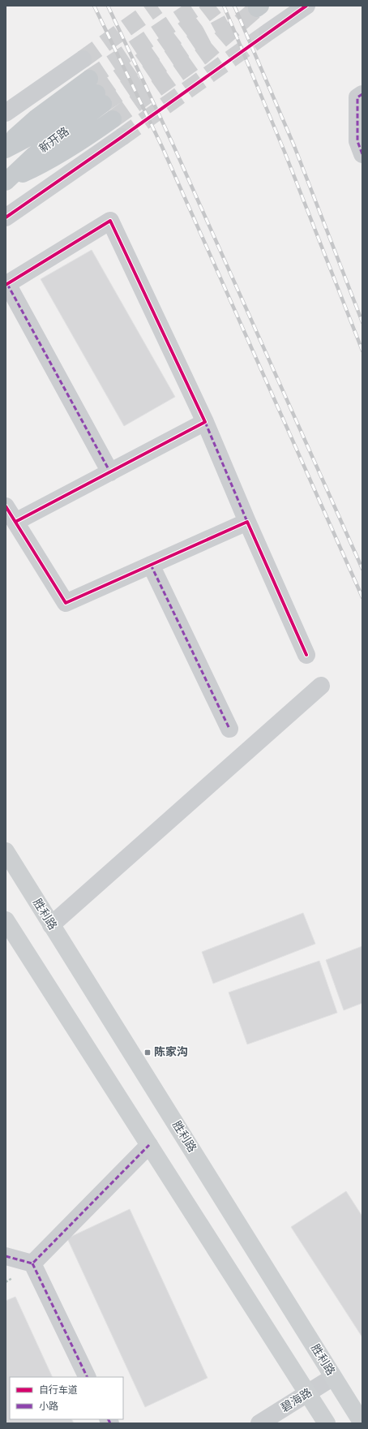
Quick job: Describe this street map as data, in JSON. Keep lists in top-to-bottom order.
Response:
{
  "streets": {
    "main road": ["新开路", "胜利路"],
    "street": ["碧海路"]
  },
  "crossings": [
    ["胜利路", "碧海路"]
  ],
  "places": {
    "transit": ["陈家沟"]
  },
  "legend": ["自行车道", "小路"]
}
